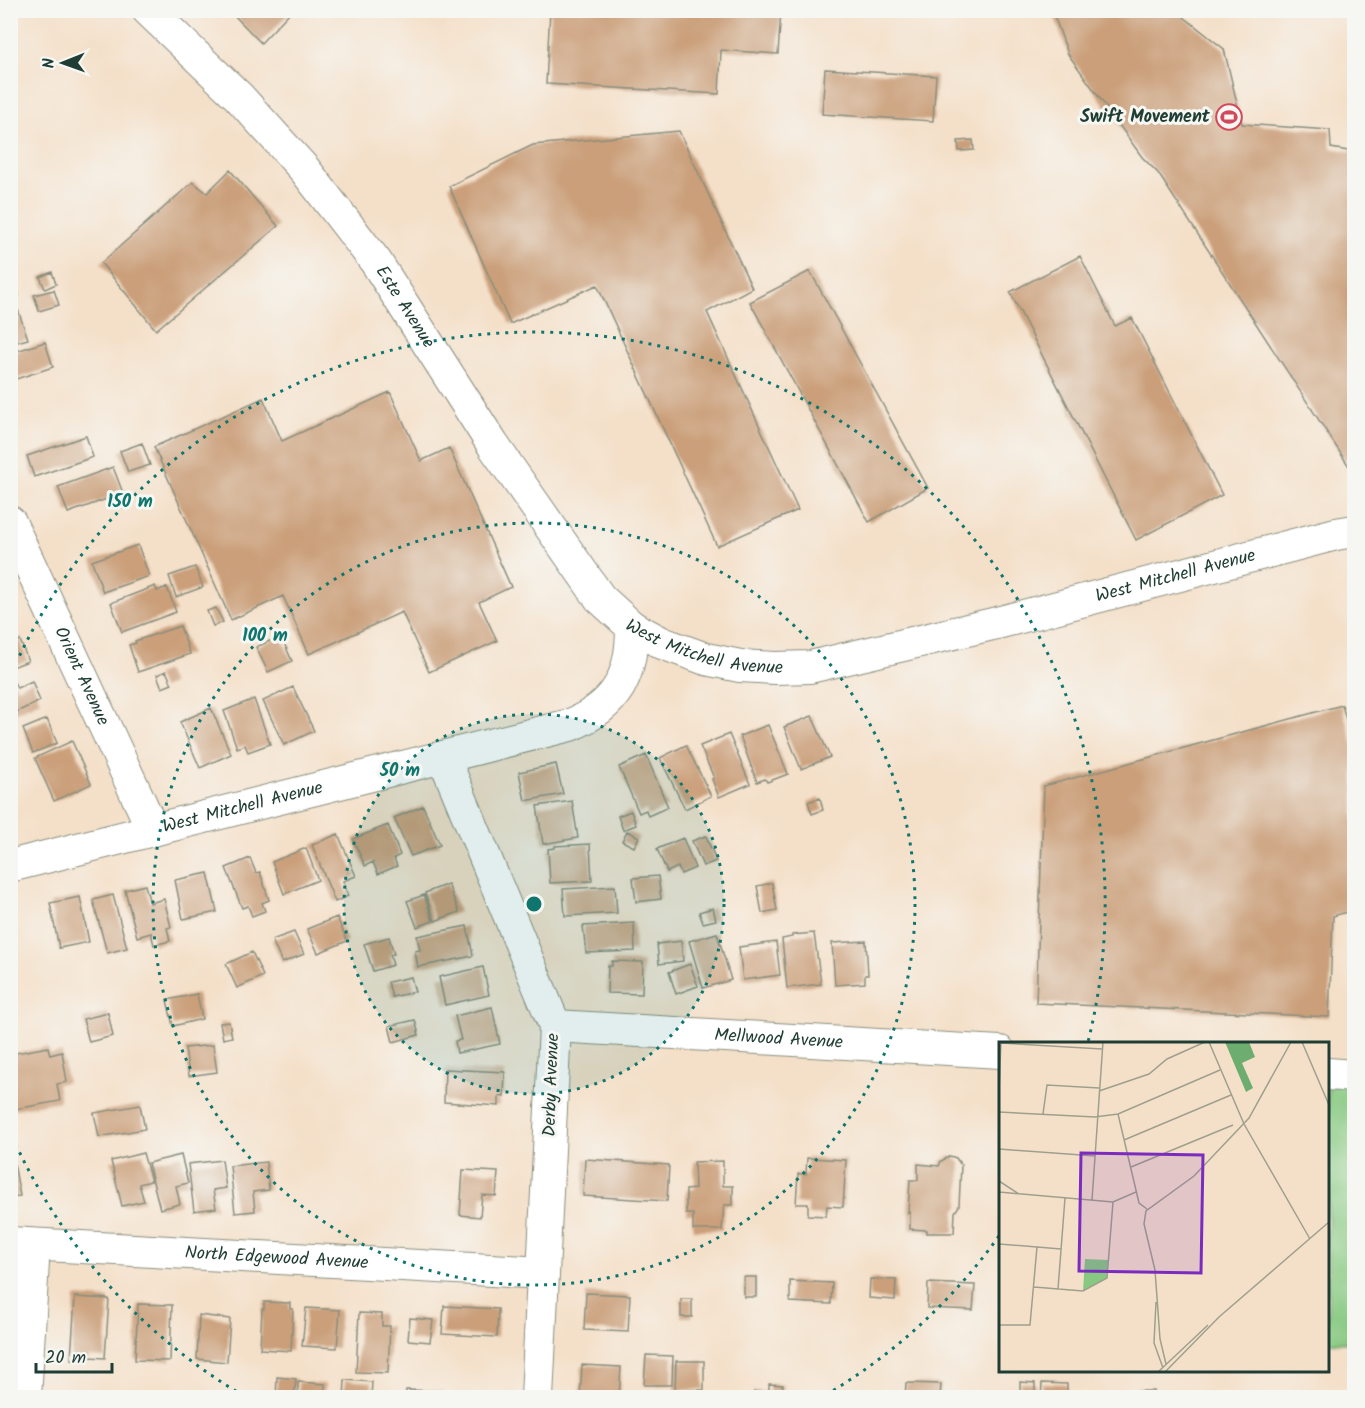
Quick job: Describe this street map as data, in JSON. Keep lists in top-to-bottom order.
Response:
{
  "streets": {
    "street": [
      "Este Avenue",
      "West Mitchell Avenue",
      "Orient Avenue",
      "Mellwood Avenue",
      "Derby Avenue",
      "North Edgewood Avenue"
    ]
  },
  "crossings": [
    ["Este Avenue", "West Mitchell Avenue"],
    ["West Mitchell Avenue", "Orient Avenue"],
    ["West Mitchell Avenue", "Derby Avenue"],
    ["Mellwood Avenue", "Derby Avenue"],
    ["Derby Avenue", "North Edgewood Avenue"]
  ],
  "places": {
    "sports": ["Swift Movement"]
  },
  "scale_bar": "20 m",
  "north": "left",
  "rings": ["150 m", "100 m", "50 m"]
}
